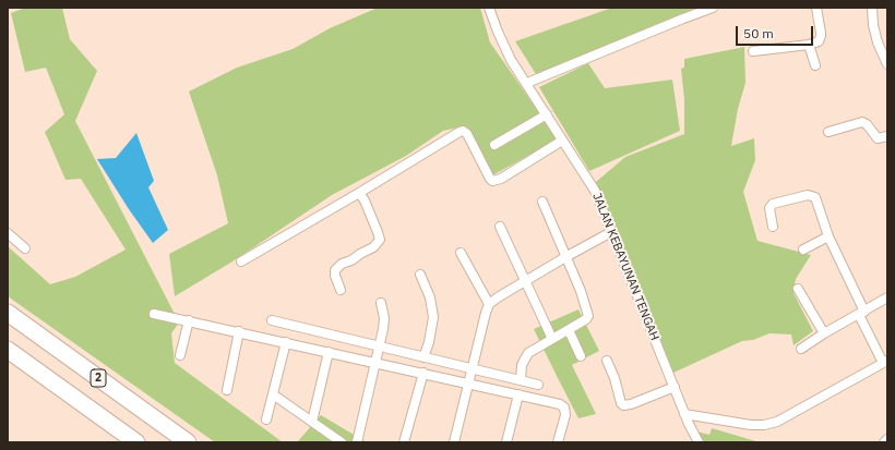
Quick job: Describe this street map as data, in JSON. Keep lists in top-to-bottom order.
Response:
{
  "streets": {
    "highway": ["2"],
    "street": ["JALAN KEBAYUNAN TENGAH"]
  },
  "scale_bar": "50 m"
}
